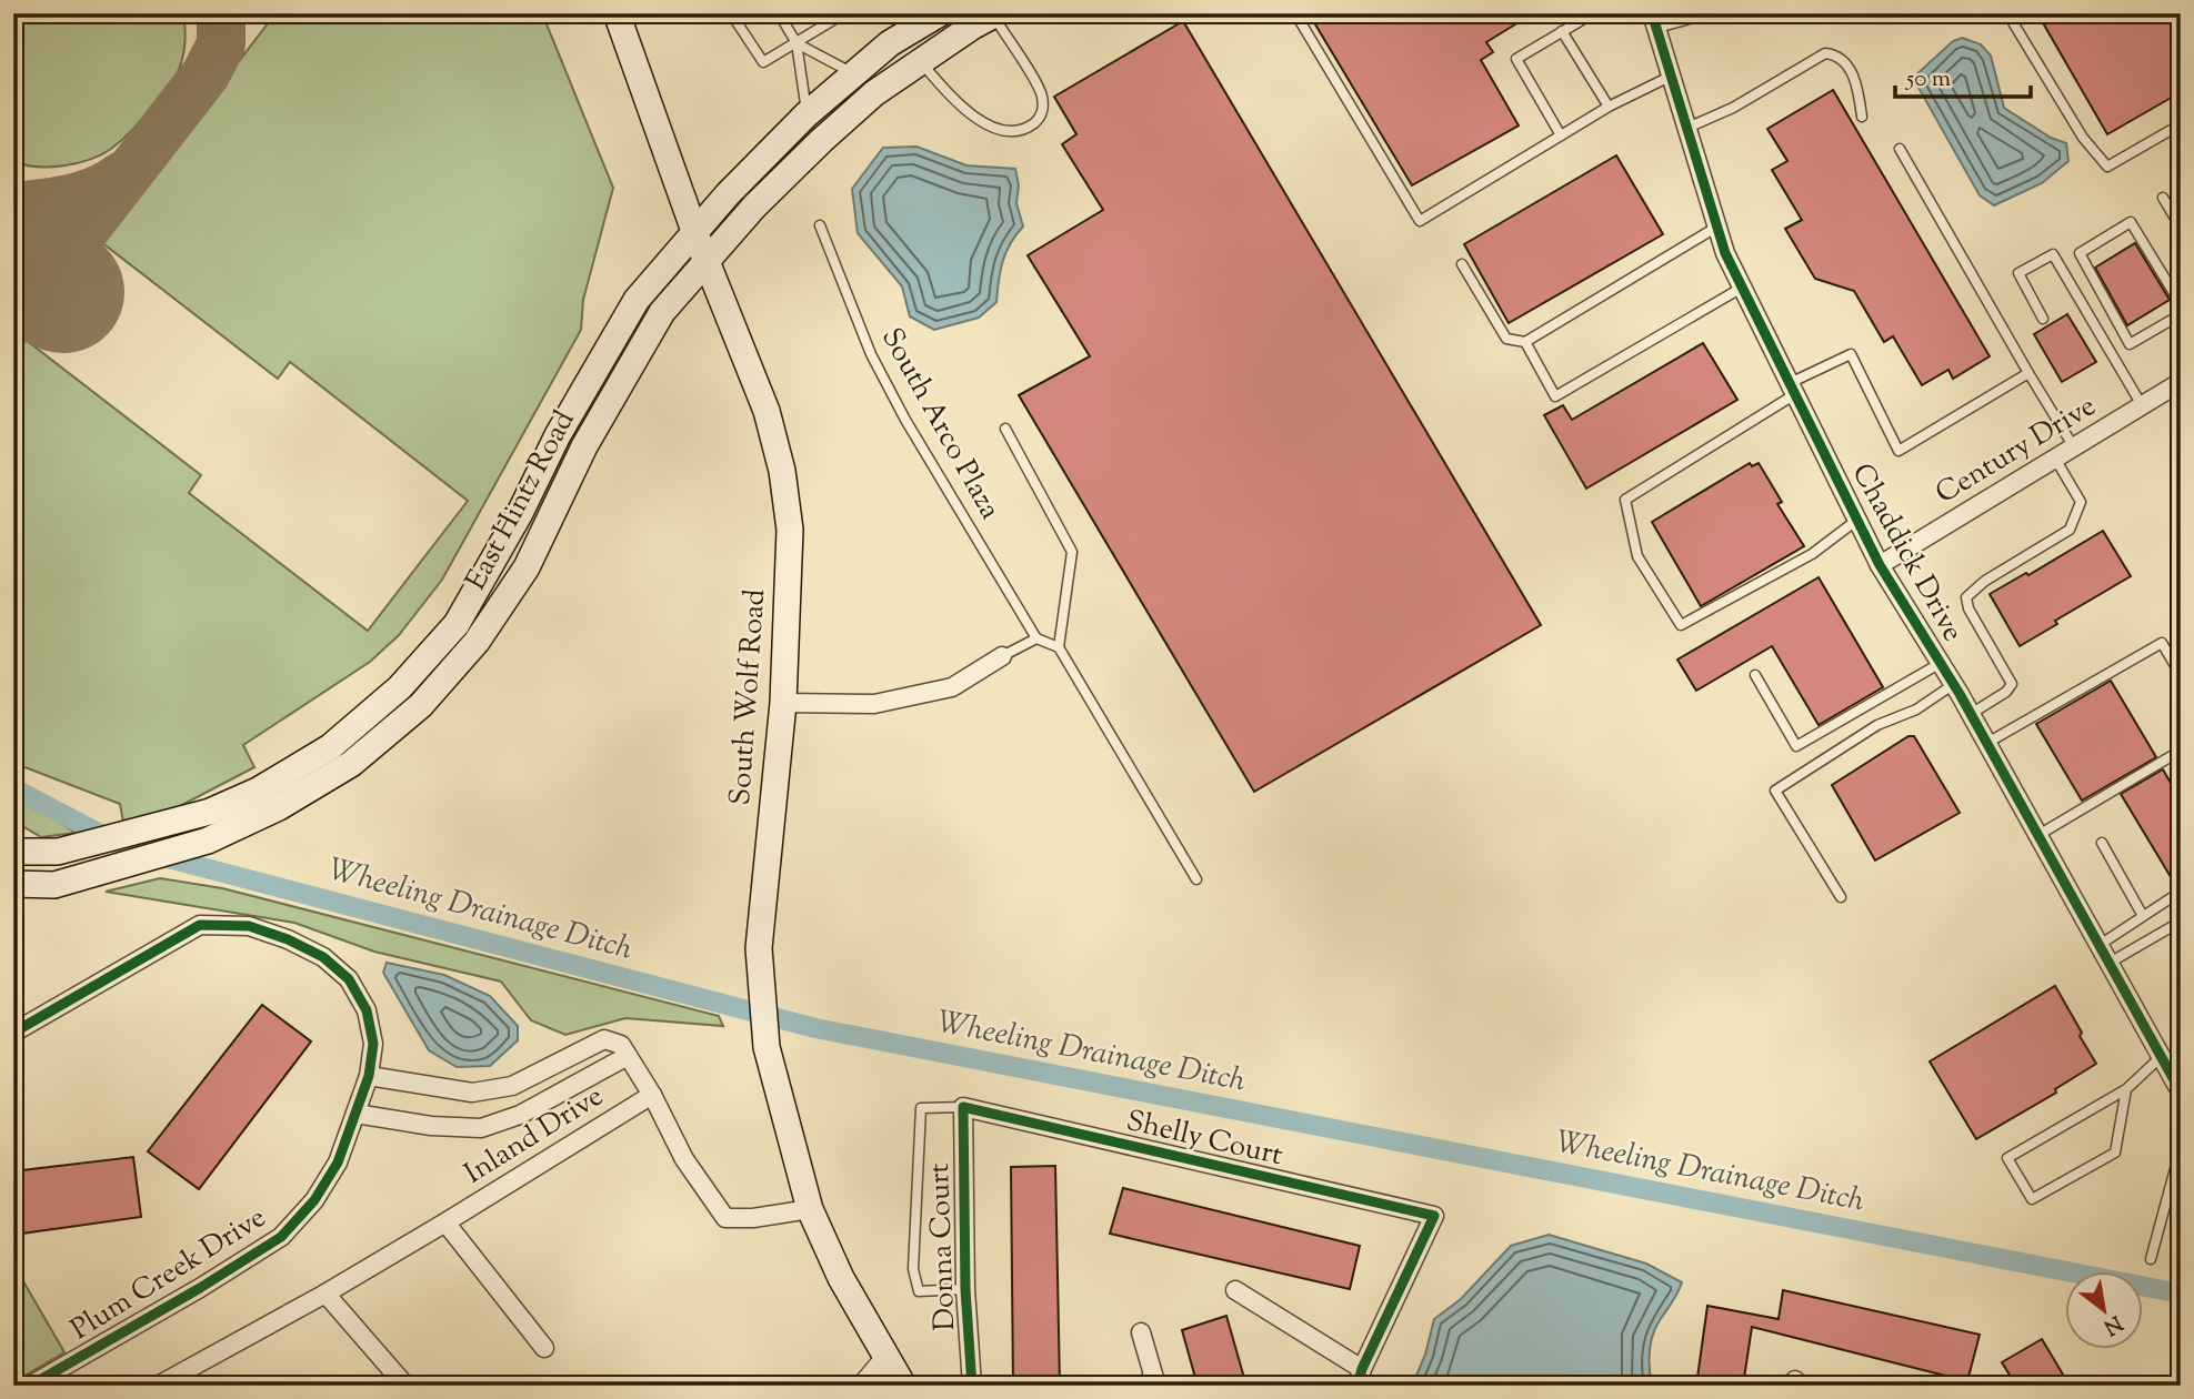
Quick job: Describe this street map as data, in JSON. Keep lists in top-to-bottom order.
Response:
{
  "streets": {
    "main road": ["East Hintz Road", "South Wolf Road"],
    "street": [
      "Century Drive",
      "Chaddick Drive",
      "Inland Drive",
      "Shelly Court",
      "Donna Court",
      "Plum Creek Drive"
    ],
    "lane": ["South Arco Plaza"]
  },
  "crossings": [
    ["Century Drive", "Chaddick Drive"],
    ["East Hintz Road", "South Wolf Road"],
    ["Shelly Court", "Donna Court"]
  ],
  "water": ["Wheeling Drainage Ditch"],
  "scale_bar": "50 m",
  "north": "bottom right"
}
